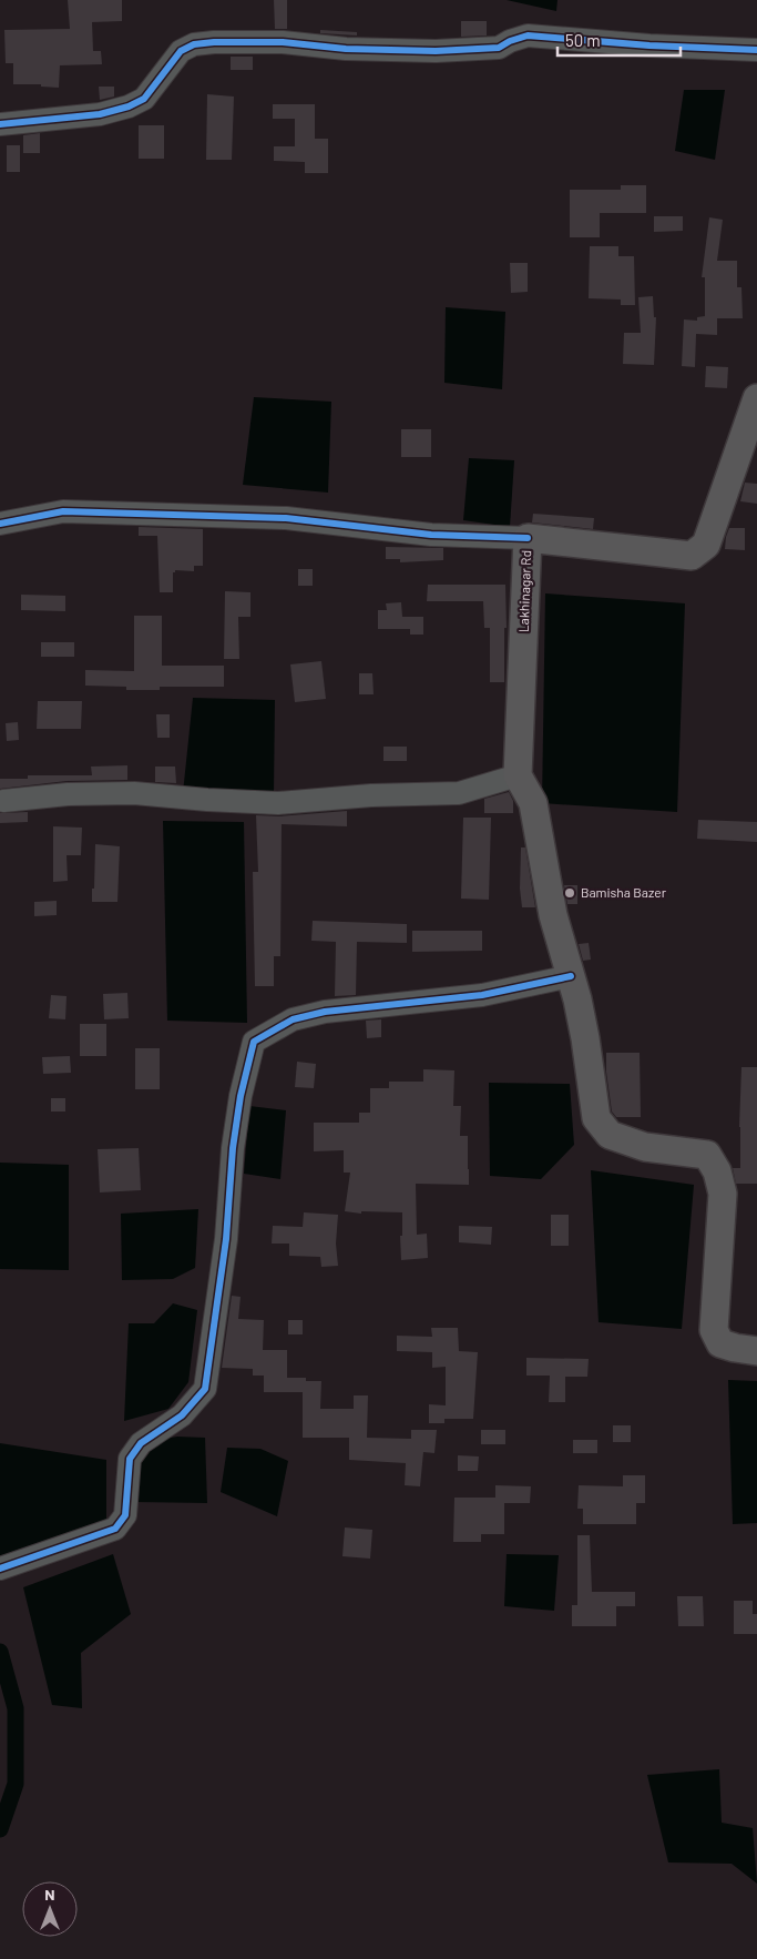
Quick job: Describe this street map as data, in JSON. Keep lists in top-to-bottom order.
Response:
{
  "streets": {
    "main road": ["Lakhinagar Rd"]
  },
  "places": ["Bamisha Bazer"],
  "scale_bar": "50 m",
  "north": "top"
}
